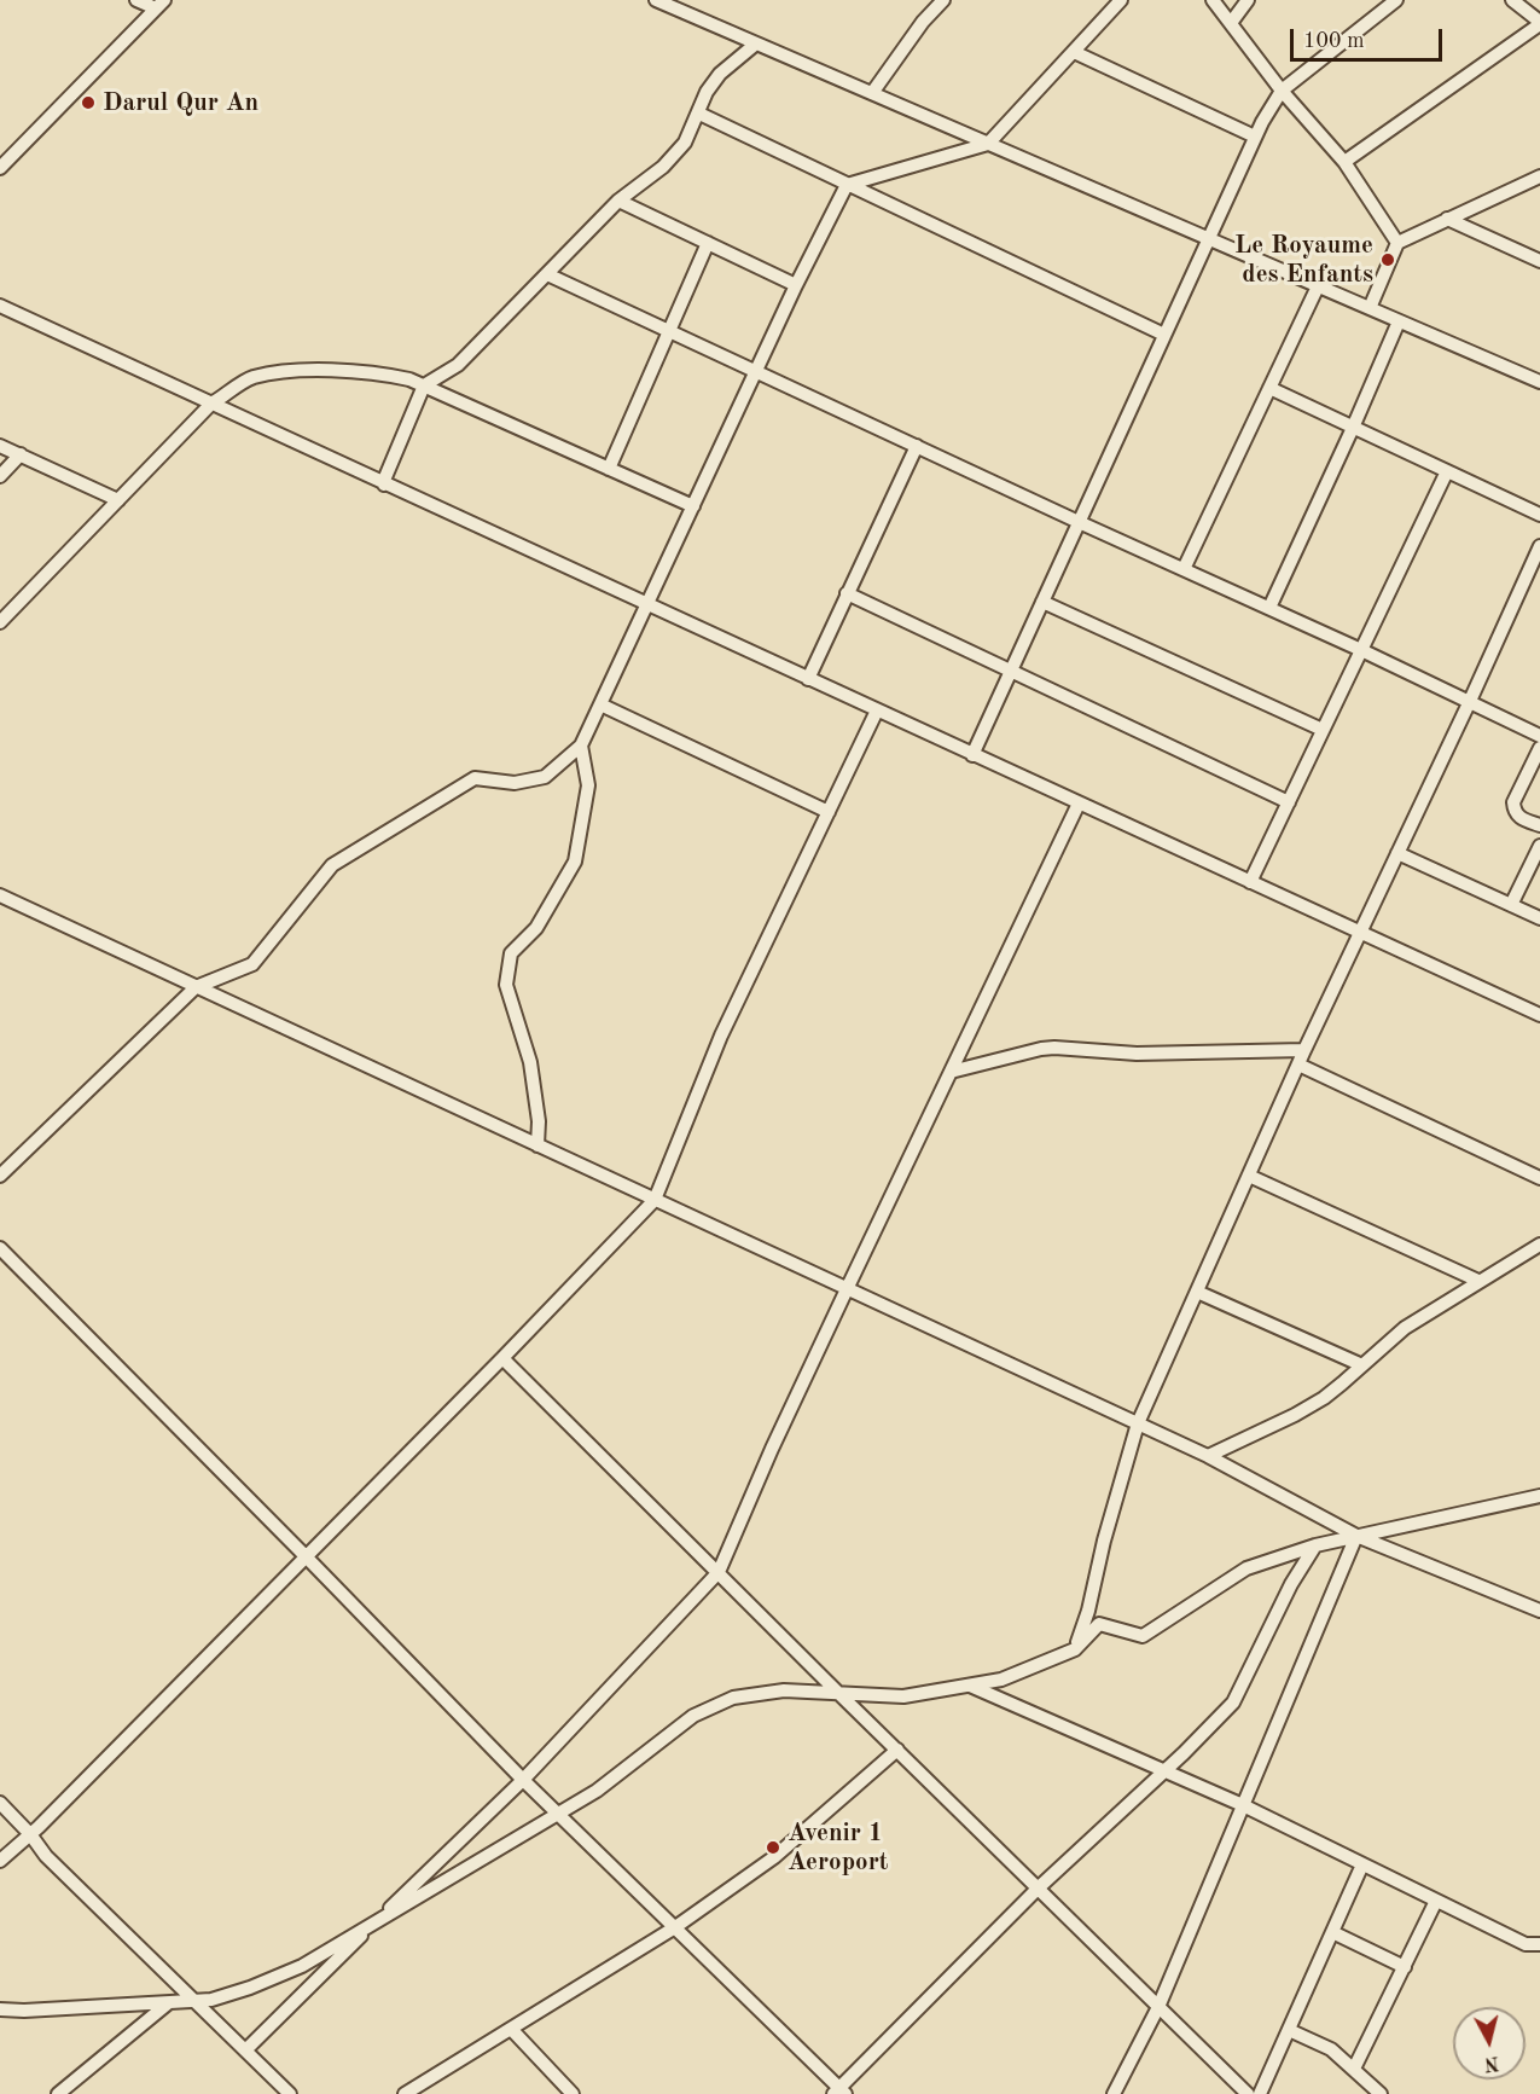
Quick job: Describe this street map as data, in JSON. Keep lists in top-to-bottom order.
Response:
{
  "places": ["Darul Qur An", "Le Royaume des Enfants", "Avenir 1 Aeroport"],
  "scale_bar": "100 m",
  "north": "bottom"
}
